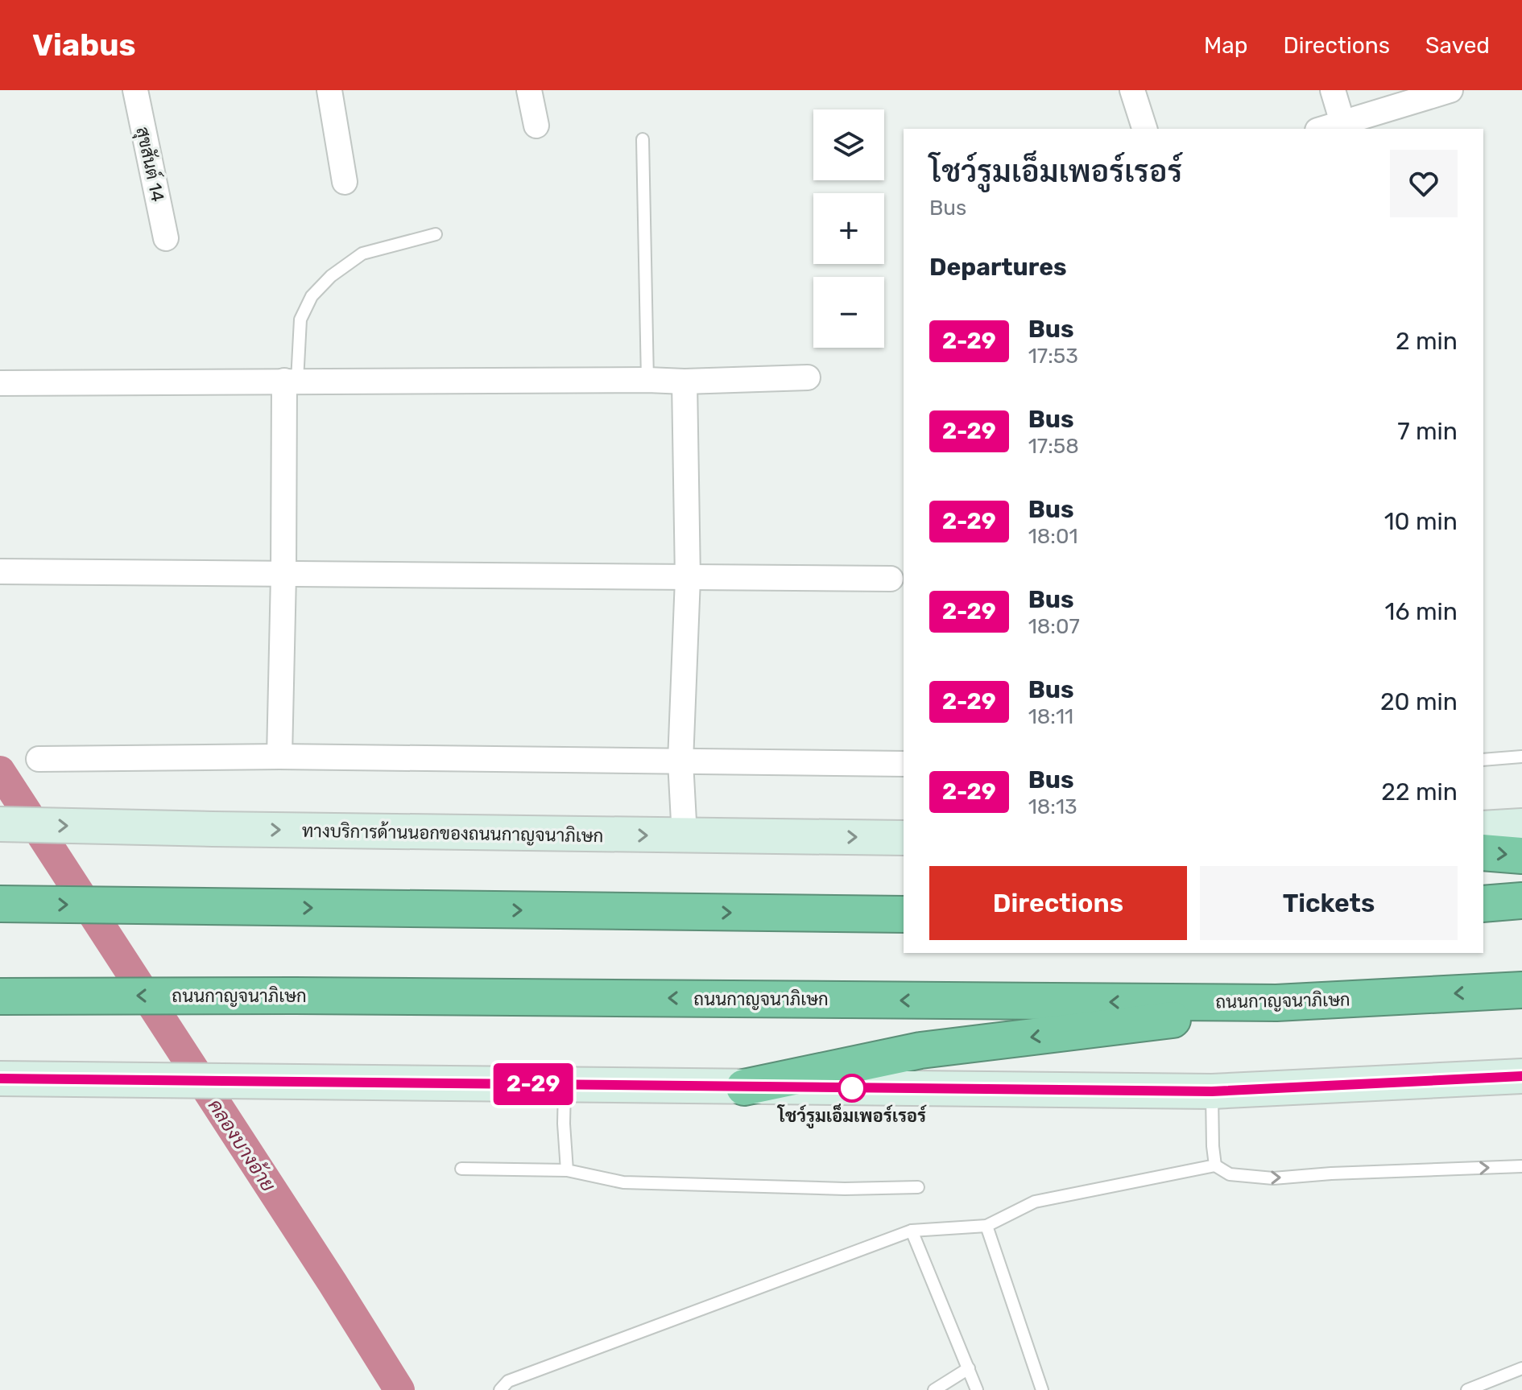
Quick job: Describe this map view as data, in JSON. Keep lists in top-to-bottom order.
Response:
{
  "streets": {
    "highway": ["ถนนกาญจนาภิเษก"],
    "main road": ["ทางบริการด้านนอกของถนนกาญจนาภิเษก"],
    "street": ["สุขสันต์ 14"]
  },
  "water": ["คลองบางอ้าย"],
  "places": ["โชว์รูมเอ็มเพอร์เรอร์"],
  "lines": ["bus line 2-29"],
  "page": {
    "header": "Viabus",
    "nav": ["Map", "Directions", "Saved"],
    "on_map": "2-29",
    "map_buttons": ["+", "−"],
    "heading": [
      ["โชว์รูมเอ็มเพอร์เรอร์", "Bus"],
      "Departures"
    ],
    "list": [
      {
        "mark": "2-29",
        "name": "Bus",
        "note": "17:53",
        "value": "2 min"
      },
      {
        "mark": "2-29",
        "name": "Bus",
        "note": "17:58",
        "value": "7 min"
      },
      {
        "mark": "2-29",
        "name": "Bus",
        "note": "18:01",
        "value": "10 min"
      },
      {
        "mark": "2-29",
        "name": "Bus",
        "note": "18:07",
        "value": "16 min"
      },
      {
        "mark": "2-29",
        "name": "Bus",
        "note": "18:11",
        "value": "20 min"
      },
      {
        "mark": "2-29",
        "name": "Bus",
        "note": "18:13",
        "value": "22 min"
      }
    ],
    "buttons": ["Directions", "Tickets"]
  }
}
